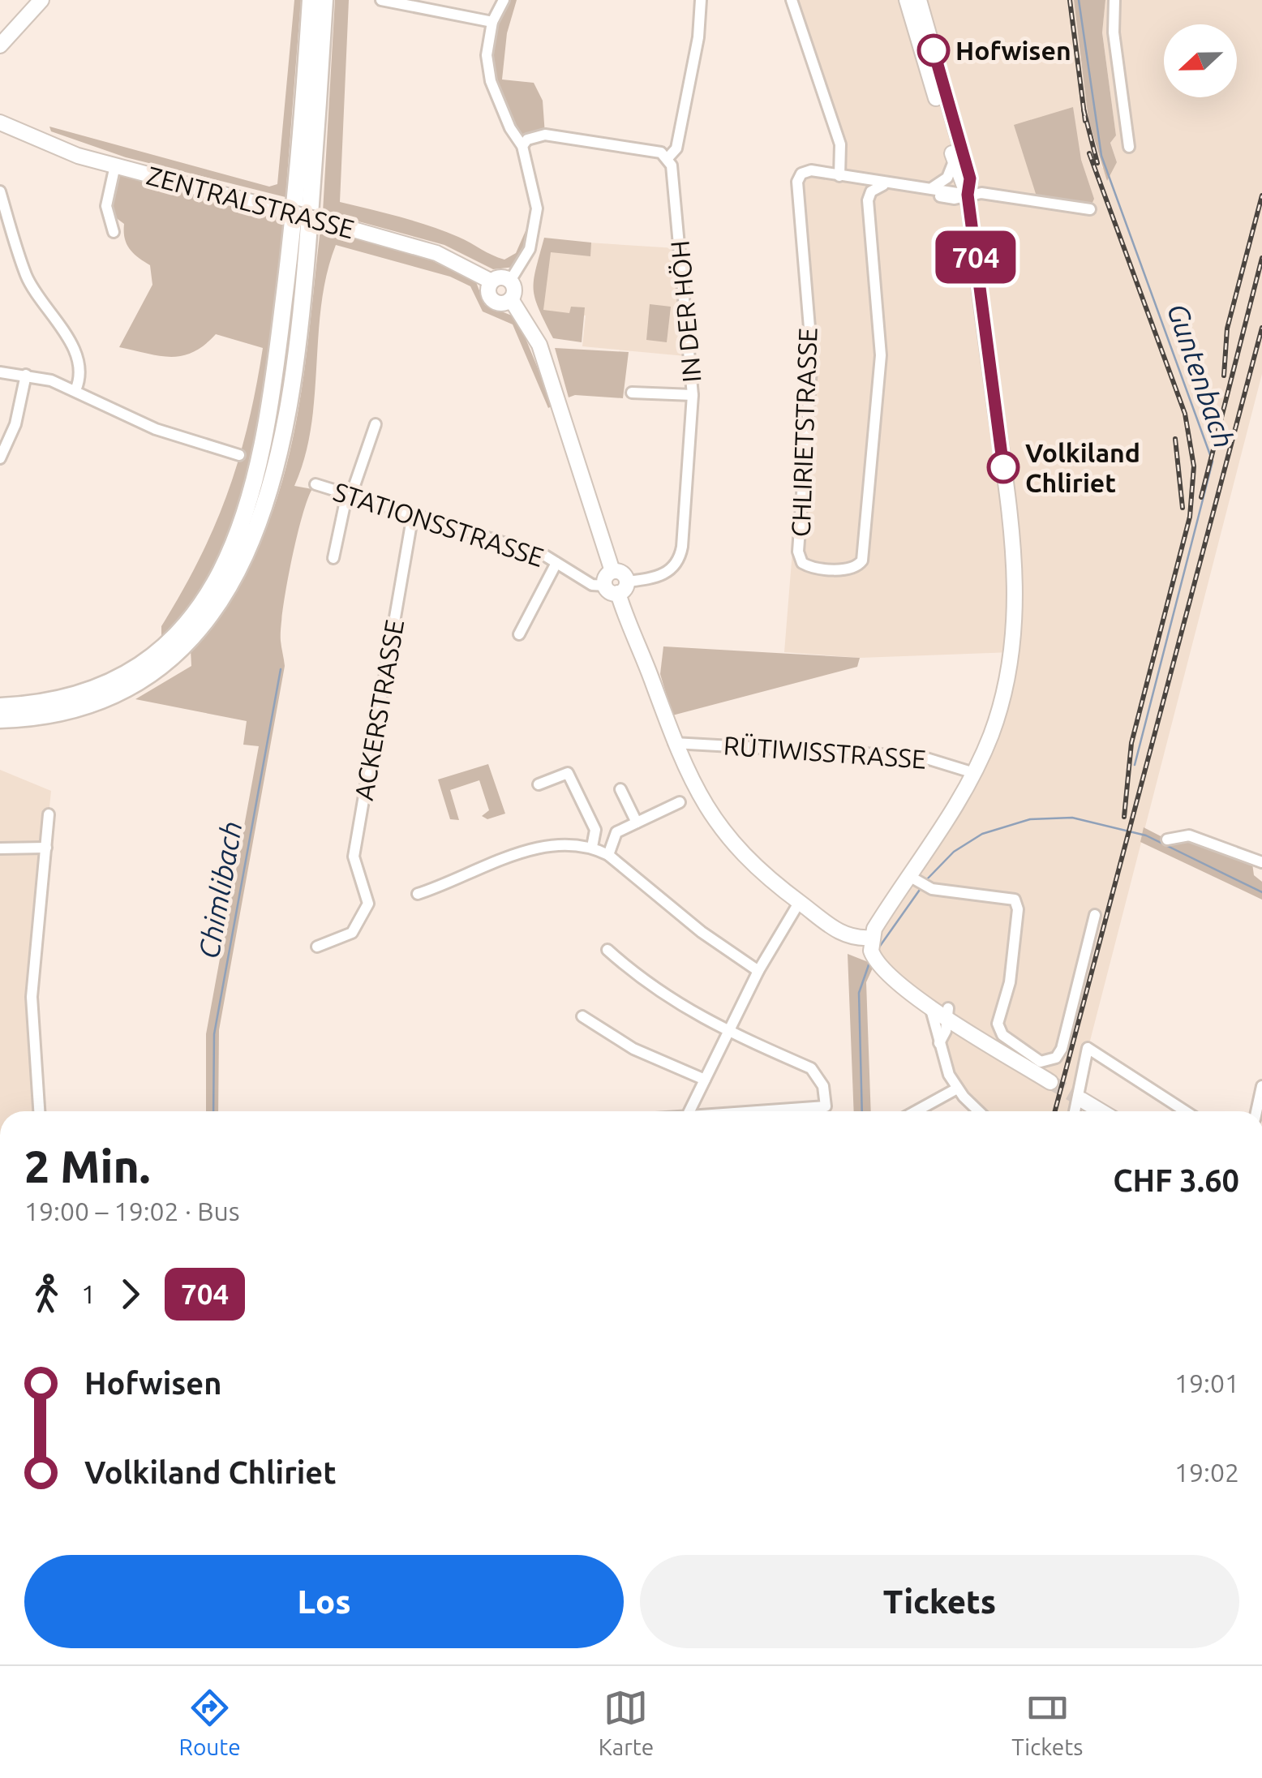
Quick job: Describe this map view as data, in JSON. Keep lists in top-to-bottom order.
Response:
{
  "streets": {
    "main road": ["ZENTRALSTRASSE"],
    "street": [
      "IN DER HÖH",
      "CHLIRIETSTRASSE",
      "STATIONSSTRASSE",
      "ACKERSTRASSE",
      "RÜTIWISSTRASSE"
    ]
  },
  "crossings": [
    ["IN DER HÖH", "STATIONSSTRASSE"],
    ["STATIONSSTRASSE", "ACKERSTRASSE"]
  ],
  "water": ["Guntenbach", "Chimlibach"],
  "places": ["Hofwisen", "Volkiland Chliriet"],
  "lines": ["bus line 704"],
  "north": "left",
  "page": {
    "on_map": "704",
    "heading": ["2 Min.", "19:00 – 19:02 · Bus", "CHF 3.60"],
    "legs": ["1", "704"],
    "list": [
      {
        "name": "Hofwisen",
        "value": "19:01"
      },
      {
        "name": "Volkiland Chliriet",
        "value": "19:02"
      }
    ],
    "buttons": ["Los", "Tickets"],
    "tabs": ["Route", "Karte", "Tickets"]
  }
}
